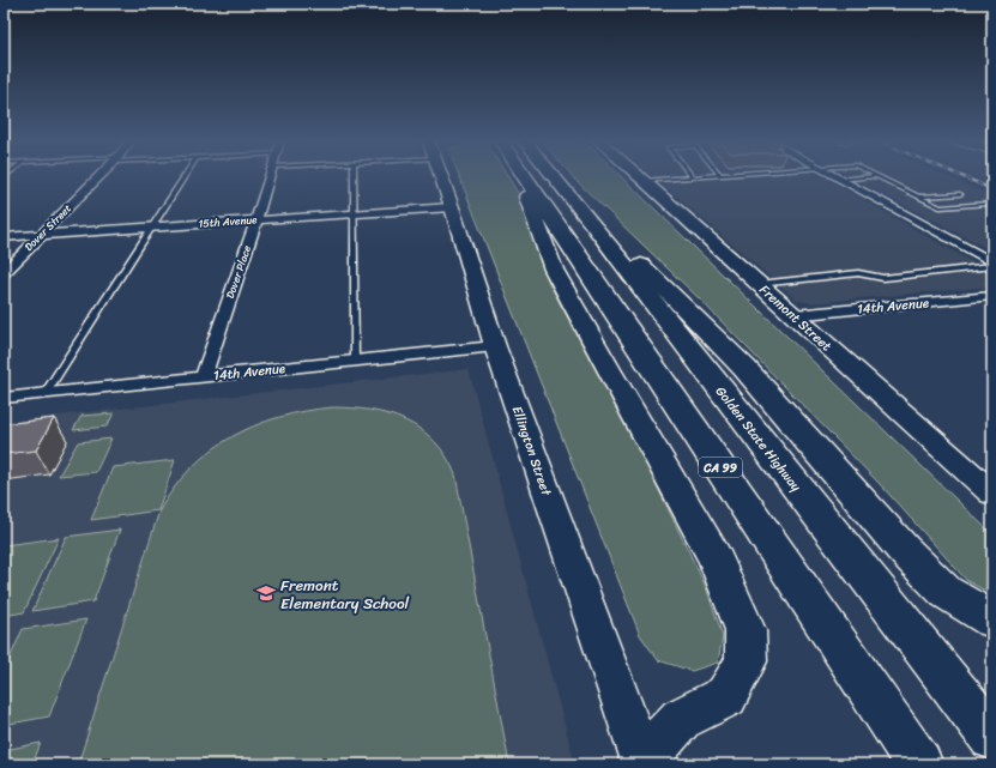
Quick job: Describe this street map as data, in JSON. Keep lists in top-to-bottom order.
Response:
{
  "streets": {
    "highway": ["Golden State Highway", "CA 99"],
    "main road": ["Fremont Street", "Ellington Street"],
    "street": [
      "15th Avenue",
      "Dover Street",
      "Dover Place",
      "14th Avenue"
    ]
  },
  "crossings": [
    ["15th Avenue", "Dover Street"],
    ["15th Avenue", "Dover Place"],
    ["15th Avenue", "Ellington Street"],
    ["Dover Place", "14th Avenue"],
    ["14th Avenue", "Fremont Street"],
    ["14th Avenue", "Ellington Street"]
  ],
  "places": {
    "school or university": ["Fremont Elementary School"]
  }
}
